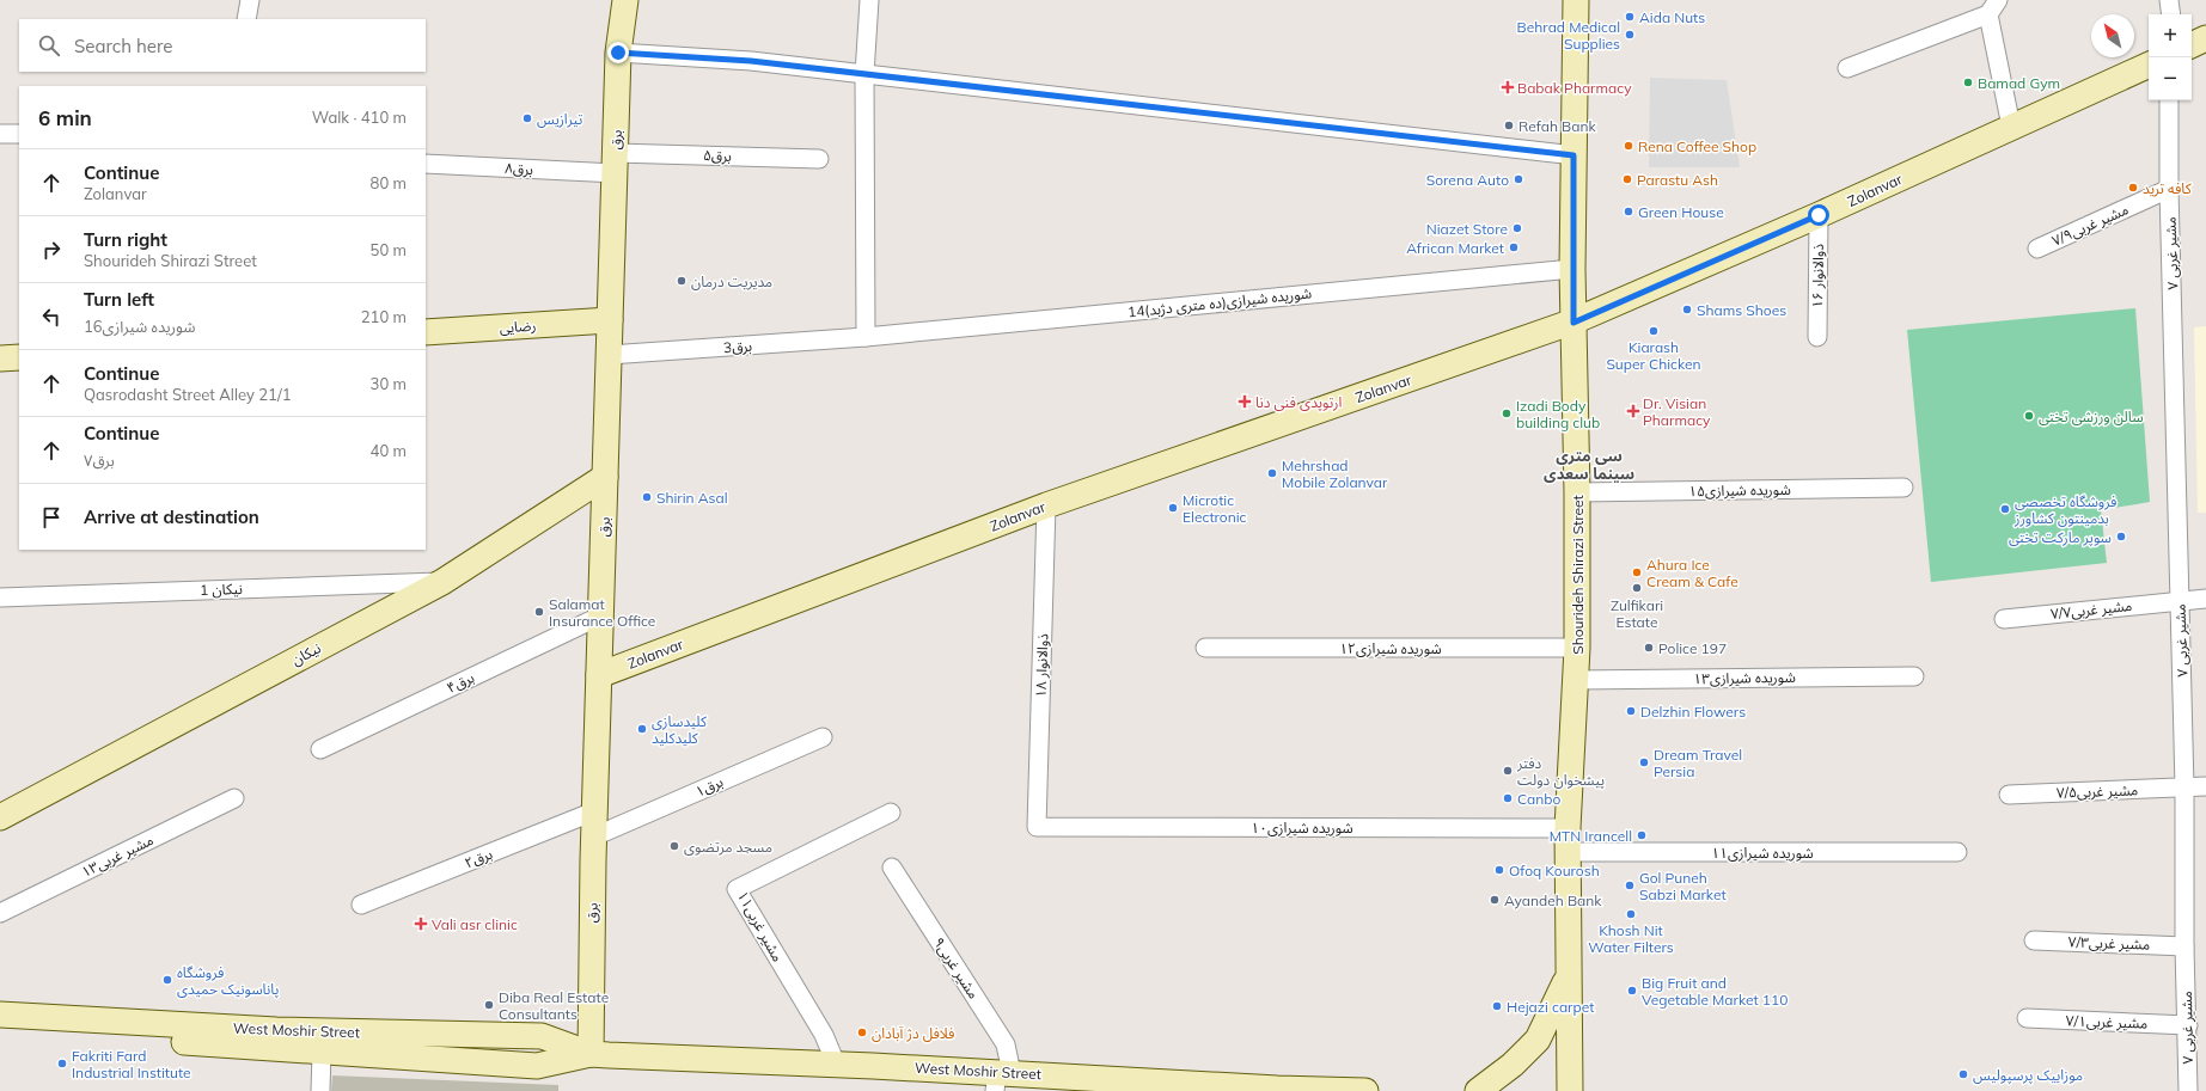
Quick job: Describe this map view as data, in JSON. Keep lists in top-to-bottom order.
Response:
{
  "streets": {
    "street": [
      "برق",
      "برق۵",
      "برق۸",
      "Zolanvar",
      "۷/۹مشیر غربی",
      "مشیر غربی ۷",
      "ذوالانوار ۱۶",
      "14شوریده شیرازی(ده متری دژبد)",
      "رضایی",
      "3برق",
      "شوریده شیرازی۱۵",
      "Shourideh Shirazi Street",
      "نیکان 1",
      "۷/۷مشیر غربی",
      "شوریده شیرازی۱۲",
      "نیکان",
      "ذوالانوار ۱۸",
      "شوریده شیرازی۱۳",
      "برق۴",
      "برق۱",
      "۷/۵مشیر غربی",
      "۱۰شوریده شیرازی",
      "شوریده شیرازی۱۱",
      "مشیر غربی۱۳",
      "برق۲",
      "مشیر غربی۱۱",
      "۷/۳مشیر غربی",
      "مشیر غربی۹",
      "۷/۱مشیر غربی",
      "West Moshir Street"
    ]
  },
  "crossings": [
    ["برق", "برق۵"],
    ["برق", "برق۸"],
    ["برق", "Zolanvar"],
    ["برق", "رضایی"],
    ["برق", "3برق"],
    ["برق", "نیکان"],
    ["برق", "برق۴"],
    ["برق", "برق۱"],
    ["برق", "برق۲"],
    ["برق", "West Moshir Street"],
    ["برق۵", "برق۸"],
    ["Zolanvar", "ذوالانوار ۱۶"],
    ["Zolanvar", "Shourideh Shirazi Street"],
    ["Zolanvar", "ذوالانوار ۱۸"],
    ["۷/۹مشیر غربی", "مشیر غربی ۷"],
    ["مشیر غربی ۷", "۷/۷مشیر غربی"],
    ["مشیر غربی ۷", "۷/۵مشیر غربی"],
    ["مشیر غربی ۷", "۷/۳مشیر غربی"],
    ["مشیر غربی ۷", "۷/۱مشیر غربی"],
    ["14شوریده شیرازی(ده متری دژبد)", "3برق"],
    ["14شوریده شیرازی(ده متری دژبد)", "Shourideh Shirazi Street"],
    ["شوریده شیرازی۱۵", "Shourideh Shirazi Street"],
    ["Shourideh Shirazi Street", "شوریده شیرازی۱۲"],
    ["Shourideh Shirazi Street", "شوریده شیرازی۱۳"],
    ["Shourideh Shirazi Street", "۱۰شوریده شیرازی"],
    ["Shourideh Shirazi Street", "شوریده شیرازی۱۱"],
    ["نیکان 1", "نیکان"],
    ["ذوالانوار ۱۸", "۱۰شوریده شیرازی"],
    ["مشیر غربی۱۱", "West Moshir Street"],
    ["مشیر غربی۹", "West Moshir Street"]
  ],
  "districts": ["سی متری سینما سعدی"],
  "places": {
    "other": [
      "Aida Nuts",
      "Behrad Medical Supplies",
      "Bamad Gym",
      "تیرازیس",
      "Refah Bank",
      "Rena Coffee Shop",
      "Sorena Auto",
      "Parastu Ash",
      "کافه ترید",
      "Green House",
      "Niazet Store",
      "African Market",
      "مدیریت درمان",
      "Shams Shoes",
      "Kiarash Super Chicken",
      "Izadi Body building club",
      "سالن ورزشی تختی",
      "Mehrshad Mobile Zolanvar",
      "Shirin Asal",
      "Microtic Electronic",
      "فروشگاه تخصصی بدمینتون کشاورز",
      "سوپر مارکت تختی",
      "Ahura Ice Cream & Cafe",
      "Zulfikari Estate",
      "Salamat Insurance Office",
      "Police 197",
      "Delzhin Flowers",
      "کلیدسازی کلیدکلید",
      "Dream Travel Persia",
      "دفتر پیشخوان دولت",
      "Canbo",
      "MTN Irancell",
      "مسجد مرتضوی",
      "Ofoq Kourosh",
      "Gol Puneh Sabzi Market",
      "Ayandeh Bank",
      "Khosh Nit Water Filters",
      "فروشگاه پاناسونیک حمیدی",
      "Big Fruit and Vegetable Market 110",
      "Diba Real Estate Consultants",
      "Hejazi carpet",
      "فلافل دژ آبادان",
      "Fakriti Fard Industrial Institute",
      "موزاییک پرسپولیس"
    ],
    "health": [
      "Babak Pharmacy",
      "ارتوپدی فنی دنا",
      "Dr. Visian Pharmacy",
      "Vali asr clinic"
    ]
  },
  "north": "top left",
  "page": {
    "map_buttons": ["+", "−"],
    "search": "Search here",
    "heading": ["6 min", "Walk · 410 m"],
    "list": [
      ["Continue", "Zolanvar", "80 m"],
      ["Turn right", "Shourideh Shirazi Street", "50 m"],
      ["Turn left", "شوریده شیرازی16", "210 m"],
      ["Continue", "Qasrodasht Street Alley 21/1", "30 m"],
      ["Continue", "برق۷", "40 m"],
      "Arrive at destination"
    ]
  }
}
